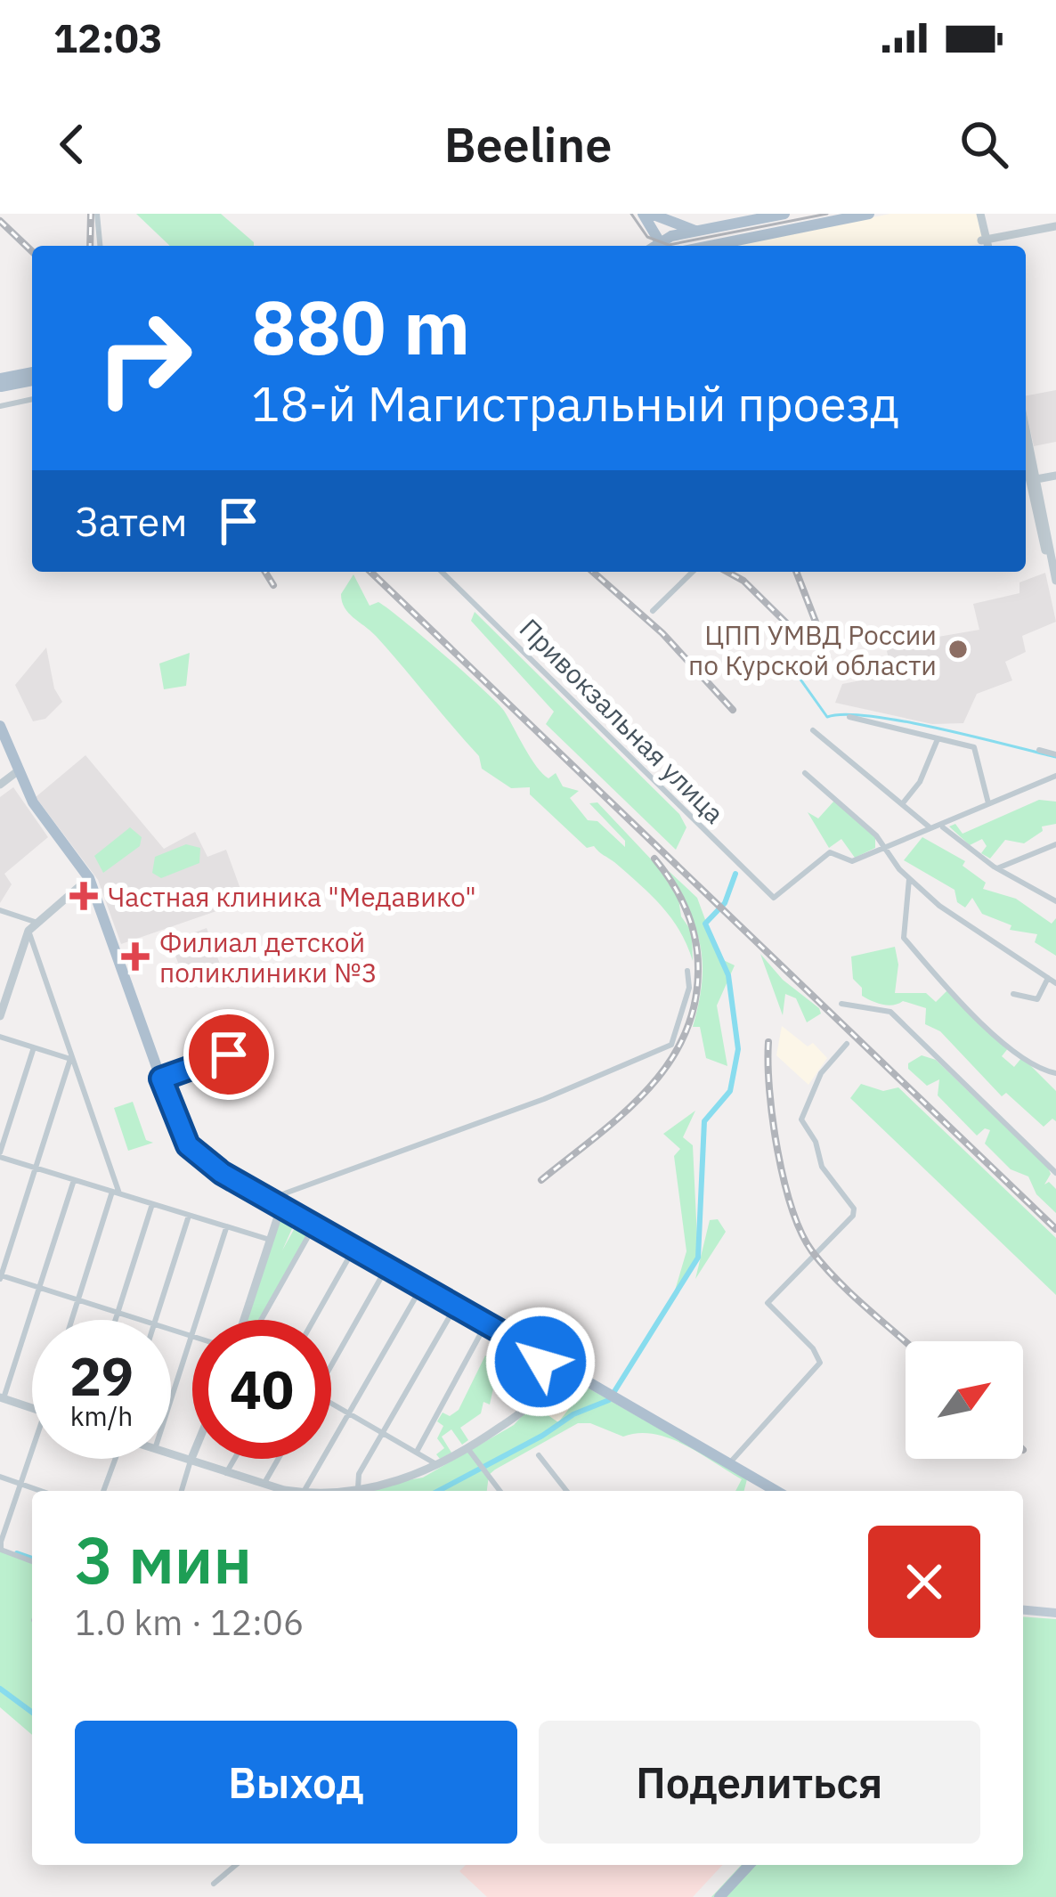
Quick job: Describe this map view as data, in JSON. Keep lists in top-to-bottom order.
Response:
{
  "streets": {
    "street": ["Привокзальная улица"]
  },
  "places": {
    "other": ["ЦПП УМВД России по Курской области"],
    "health": ["Частная клиника \"Медавико\"", "Филиал детской поликлиники №3"]
  },
  "north": "top right",
  "page": {
    "status": "12:03",
    "header": "Beeline",
    "turn": ["880 m", "18-й Магистральный проезд"],
    "then": "Затем",
    "speed": "29 km/h",
    "limit": "40",
    "heading": ["3 мин", "1.0 km · 12:06"],
    "buttons": ["Выход", "Поделиться"]
  }
}
